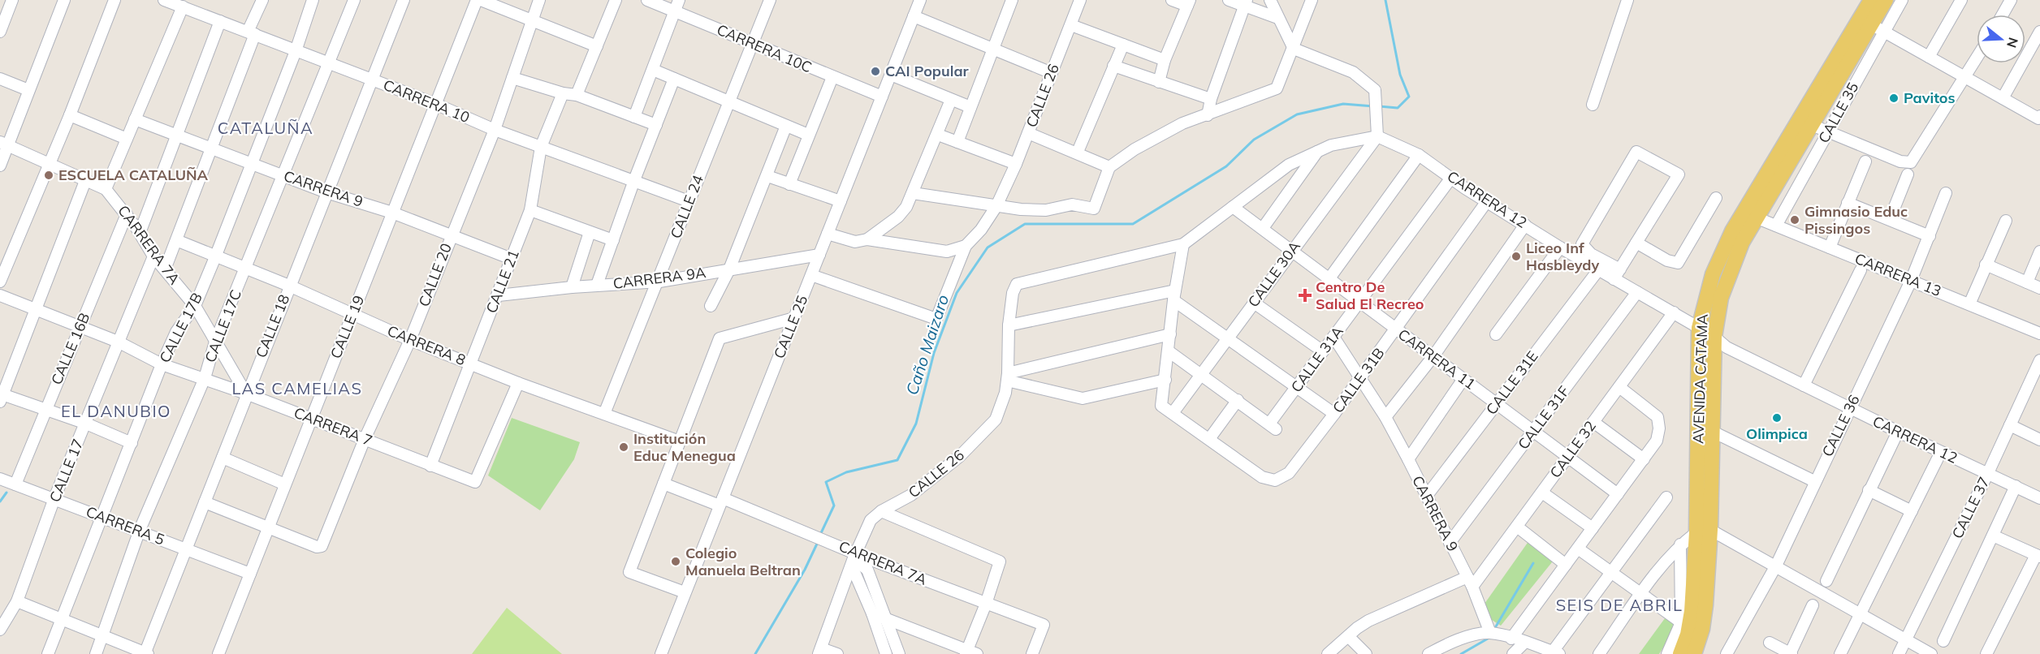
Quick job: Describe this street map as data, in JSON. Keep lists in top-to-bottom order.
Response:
{
  "streets": {
    "main road": ["AVENIDA CATAMA"],
    "street": [
      "CARRERA 10C",
      "CALLE 26",
      "CARRERA 10",
      "CALLE 35",
      "CARRERA 9",
      "CARRERA 12",
      "CALLE 24",
      "CARRERA 7A",
      "CALLE 30A",
      "CALLE 20",
      "CARRERA 13",
      "CARRERA 9A",
      "CALLE 21",
      "CALLE 17C",
      "CALLE 18",
      "CALLE 19",
      "CALLE 25",
      "CALLE 17B",
      "CARRERA 8",
      "CALLE 16B",
      "CALLE 31A",
      "CARRERA 11",
      "CALLE 31B",
      "CALLE 31E",
      "CALLE 31F",
      "CALLE 36",
      "CARRERA 7",
      "CALLE 32",
      "CALLE 17",
      "CALLE 37",
      "CARRERA 5"
    ]
  },
  "crossings": [
    ["CARRERA 10C", "CALLE 24"],
    ["CARRERA 10C", "CALLE 25"],
    ["CALLE 26", "CARRERA 7A"],
    ["CALLE 26", "CALLE 25"],
    ["CARRERA 10", "CALLE 24"],
    ["CARRERA 10", "CALLE 20"],
    ["CARRERA 10", "CALLE 21"],
    ["CARRERA 10", "CALLE 17C"],
    ["CARRERA 10", "CALLE 18"],
    ["CARRERA 10", "CALLE 19"],
    ["CARRERA 10", "CALLE 17B"],
    ["CALLE 35", "CARRERA 13"],
    ["CALLE 35", "AVENIDA CATAMA"],
    ["CARRERA 9", "CALLE 20"],
    ["CARRERA 9", "CALLE 21"],
    ["CARRERA 9", "CALLE 17C"],
    ["CARRERA 9", "CALLE 18"],
    ["CARRERA 9", "CALLE 19"],
    ["CARRERA 9", "CALLE 17B"],
    ["CARRERA 9", "CALLE 31A"],
    ["CARRERA 9", "CALLE 31B"],
    ["CARRERA 9", "CALLE 31E"],
    ["CARRERA 9", "CALLE 31F"],
    ["CARRERA 9", "CALLE 32"],
    ["CARRERA 12", "CALLE 30A"],
    ["CARRERA 12", "CALLE 31A"],
    ["CARRERA 12", "AVENIDA CATAMA"],
    ["CARRERA 12", "CALLE 31B"],
    ["CARRERA 12", "CALLE 31E"],
    ["CARRERA 12", "CALLE 31F"],
    ["CARRERA 12", "CALLE 36"],
    ["CARRERA 12", "CALLE 32"],
    ["CARRERA 12", "CALLE 37"],
    ["CALLE 24", "CARRERA 9A"],
    ["CALLE 24", "CARRERA 8"],
    ["CARRERA 7A", "CALLE 17C"],
    ["CARRERA 7A", "CALLE 18"],
    ["CARRERA 7A", "CALLE 25"],
    ["CARRERA 7A", "CALLE 17B"],
    ["CARRERA 7A", "CALLE 16B"],
    ["CARRERA 7A", "CARRERA 7"],
    ["CARRERA 7A", "CALLE 17"],
    ["CALLE 30A", "CARRERA 11"],
    ["CALLE 20", "CALLE 19"],
    ["CALLE 20", "CARRERA 8"],
    ["CALLE 20", "CARRERA 7"],
    ["CARRERA 13", "AVENIDA CATAMA"],
    ["CARRERA 13", "CALLE 36"],
    ["CARRERA 9A", "CALLE 21"],
    ["CARRERA 9A", "CALLE 25"],
    ["CALLE 21", "CARRERA 8"],
    ["CALLE 21", "CARRERA 7"],
    ["CALLE 17C", "CARRERA 8"],
    ["CALLE 17C", "CARRERA 7"],
    ["CALLE 17C", "CARRERA 5"],
    ["CALLE 18", "CARRERA 8"],
    ["CALLE 18", "CARRERA 7"],
    ["CALLE 18", "CARRERA 5"],
    ["CALLE 19", "CARRERA 8"],
    ["CALLE 19", "CARRERA 7"],
    ["CALLE 19", "CARRERA 5"],
    ["CALLE 17B", "CARRERA 8"],
    ["CALLE 17B", "CARRERA 7"],
    ["CALLE 17B", "CARRERA 5"],
    ["CARRERA 8", "CARRERA 7"],
    ["CALLE 16B", "CARRERA 7"],
    ["CALLE 16B", "CARRERA 5"],
    ["CALLE 31A", "CARRERA 11"],
    ["CARRERA 11", "CALLE 31B"],
    ["CARRERA 11", "CALLE 31E"],
    ["CARRERA 11", "CALLE 31F"],
    ["CARRERA 11", "CALLE 32"],
    ["CARRERA 7", "CALLE 17"],
    ["CALLE 17", "CARRERA 5"]
  ],
  "districts": [
    "CATALUÑA",
    "LAS CAMELIAS",
    "EL DANUBIO",
    "SEIS DE ABRIL"
  ],
  "water": ["Caño Maizaro"],
  "places": {
    "other": [
      "CAI Popular",
      "Pavitos",
      "ESCUELA CATALUÑA",
      "Gimnasio Educ Pissingos",
      "Liceo Inf Hasbleydy",
      "Olimpica",
      "Institución Educ Menegua",
      "Colegio Manuela Beltran"
    ],
    "health": ["Centro De Salud El Recreo"]
  },
  "north": "right"
}
